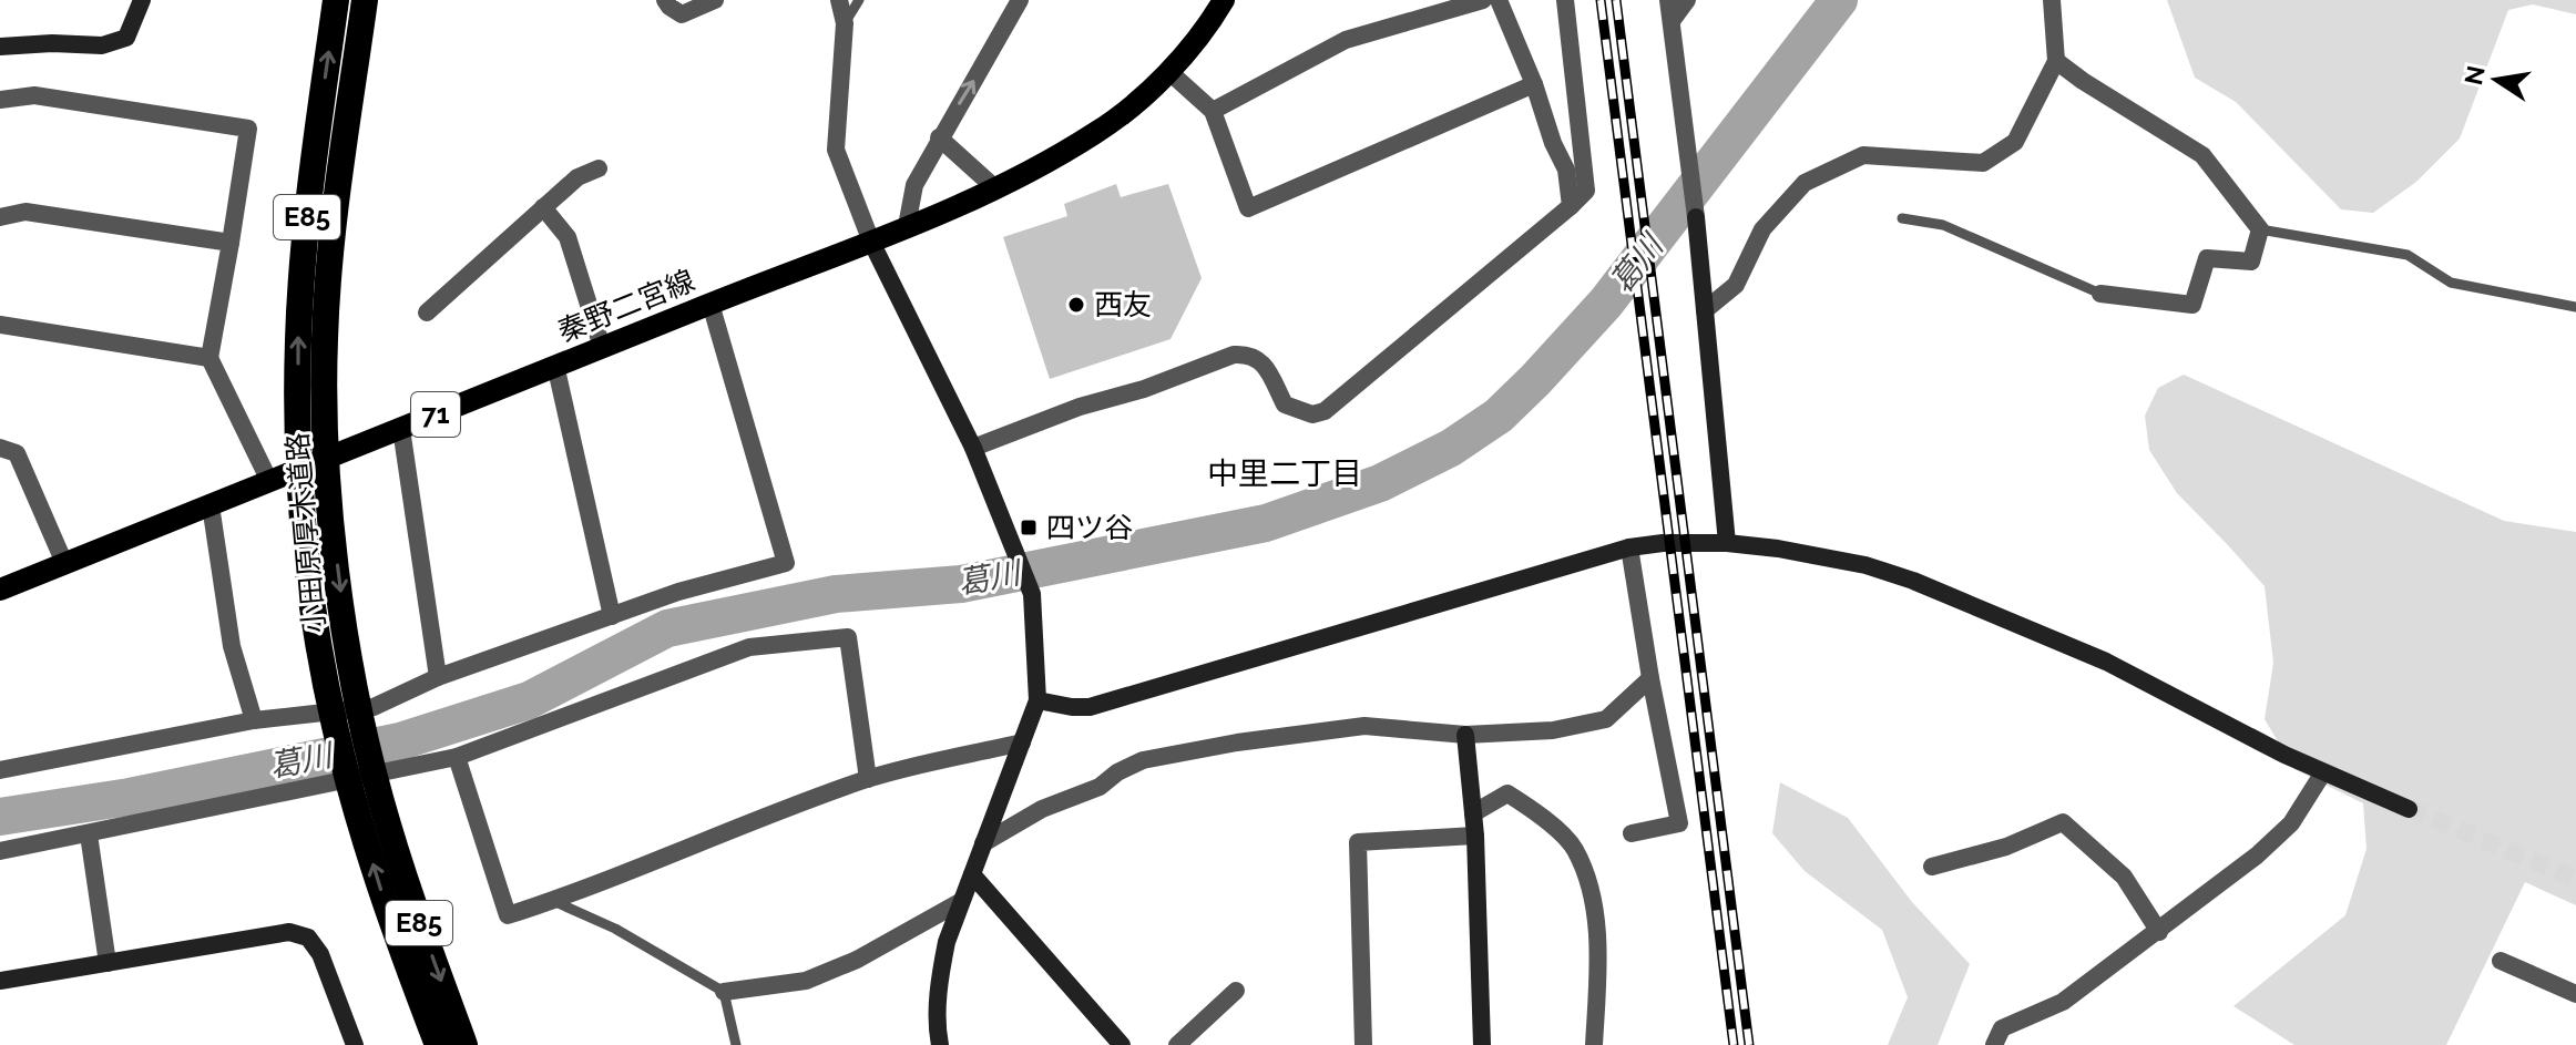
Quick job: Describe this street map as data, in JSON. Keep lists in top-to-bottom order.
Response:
{
  "streets": {
    "highway": ["E85", "小田原厚木道路"],
    "main road": ["秦野二宮線", "71"]
  },
  "districts": ["中里二丁目"],
  "water": ["葛川"],
  "places": {
    "other": ["西友"],
    "transit": ["四ツ谷"]
  },
  "north": "left"
}
